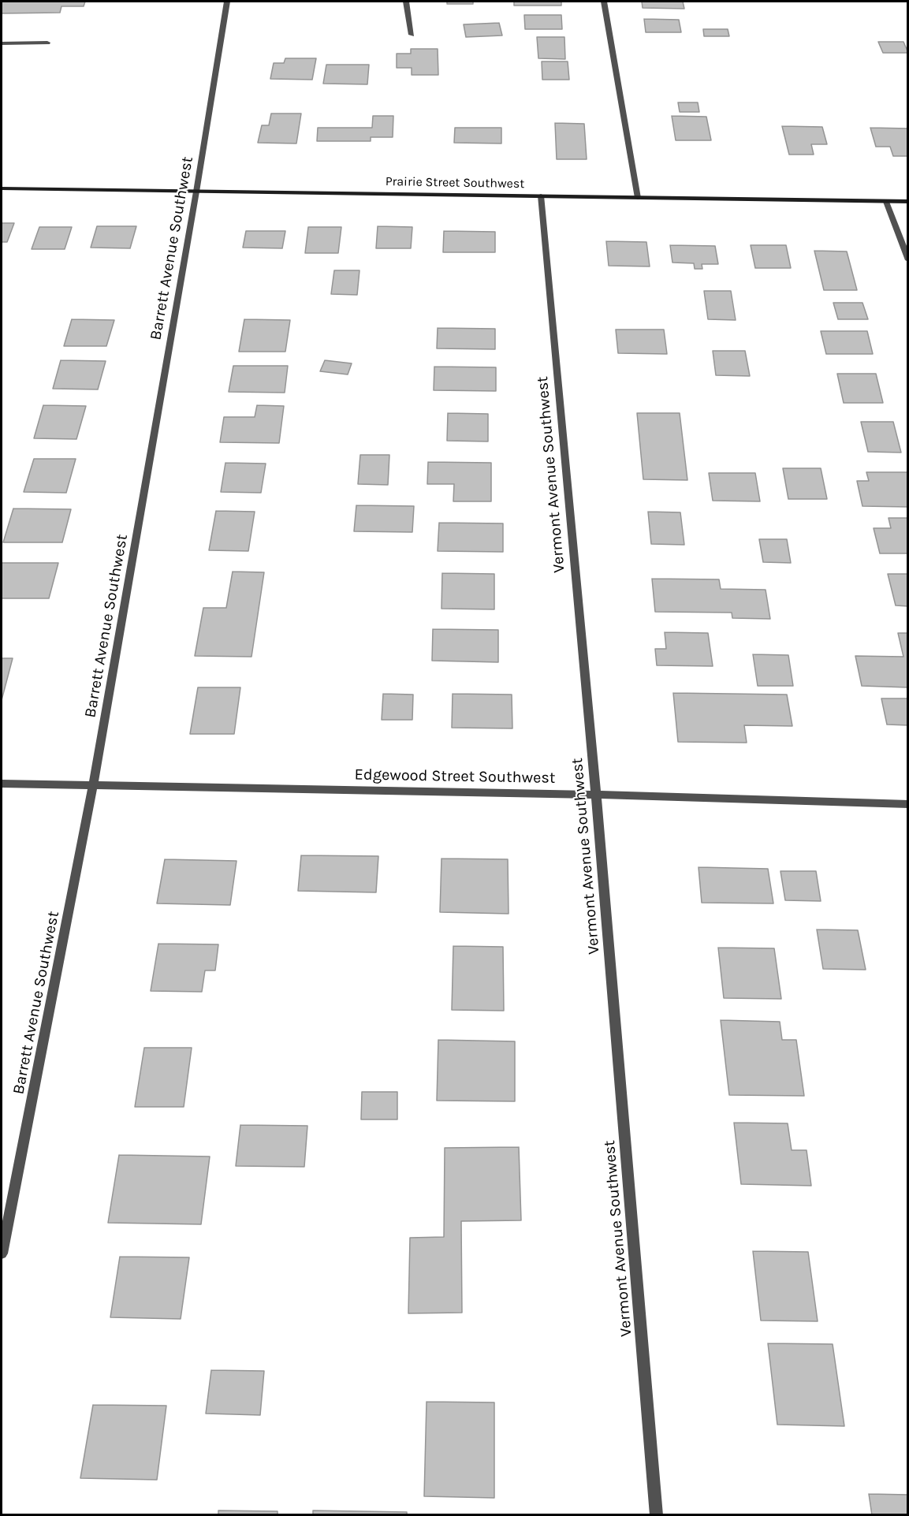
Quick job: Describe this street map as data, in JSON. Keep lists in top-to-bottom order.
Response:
{
  "streets": {
    "street": [
      "Prairie Street Southwest",
      "Barrett Avenue Southwest",
      "Vermont Avenue Southwest",
      "Edgewood Street Southwest"
    ]
  },
  "crossings": [
    ["Prairie Street Southwest", "Barrett Avenue Southwest"],
    ["Prairie Street Southwest", "Vermont Avenue Southwest"],
    ["Barrett Avenue Southwest", "Edgewood Street Southwest"],
    ["Vermont Avenue Southwest", "Edgewood Street Southwest"]
  ]
}
